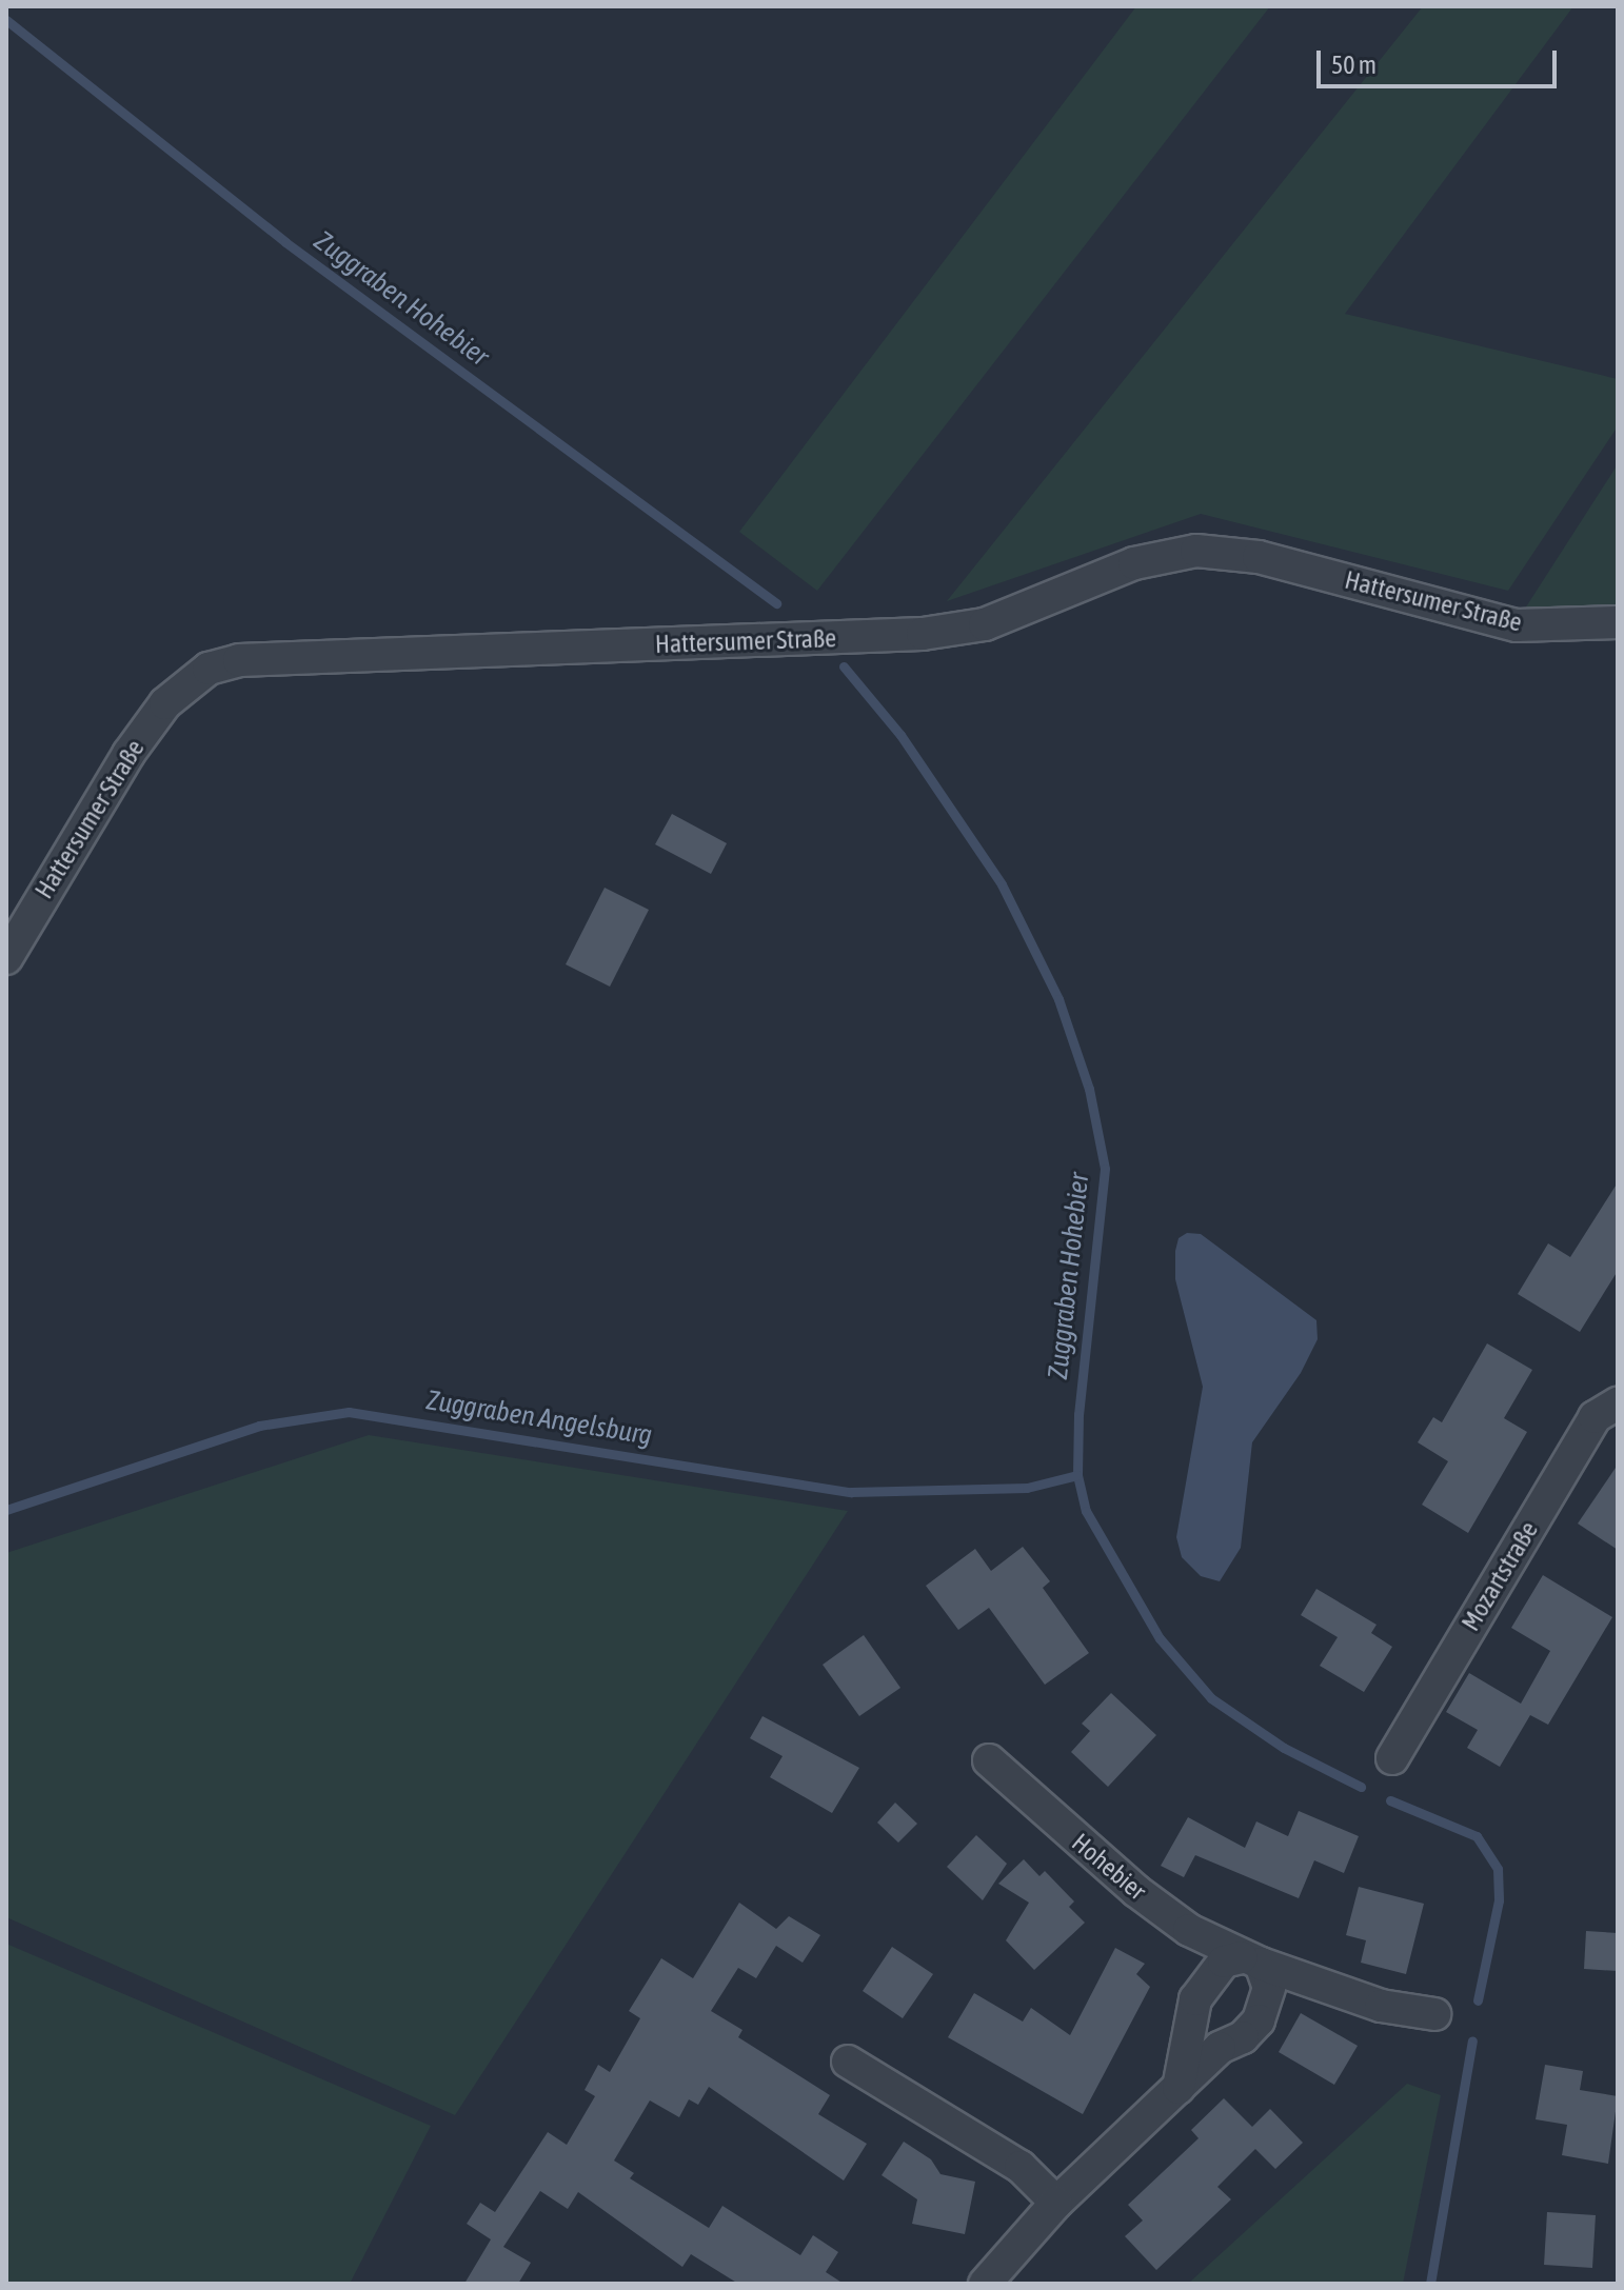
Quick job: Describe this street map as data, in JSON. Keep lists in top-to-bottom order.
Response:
{
  "streets": {
    "street": ["Hattersumer Straße", "Mozartstraße", "Hohebier"]
  },
  "water": ["Zuggraben Hohebier", "Zuggraben Angelsburg"],
  "scale_bar": "50 m"
}
